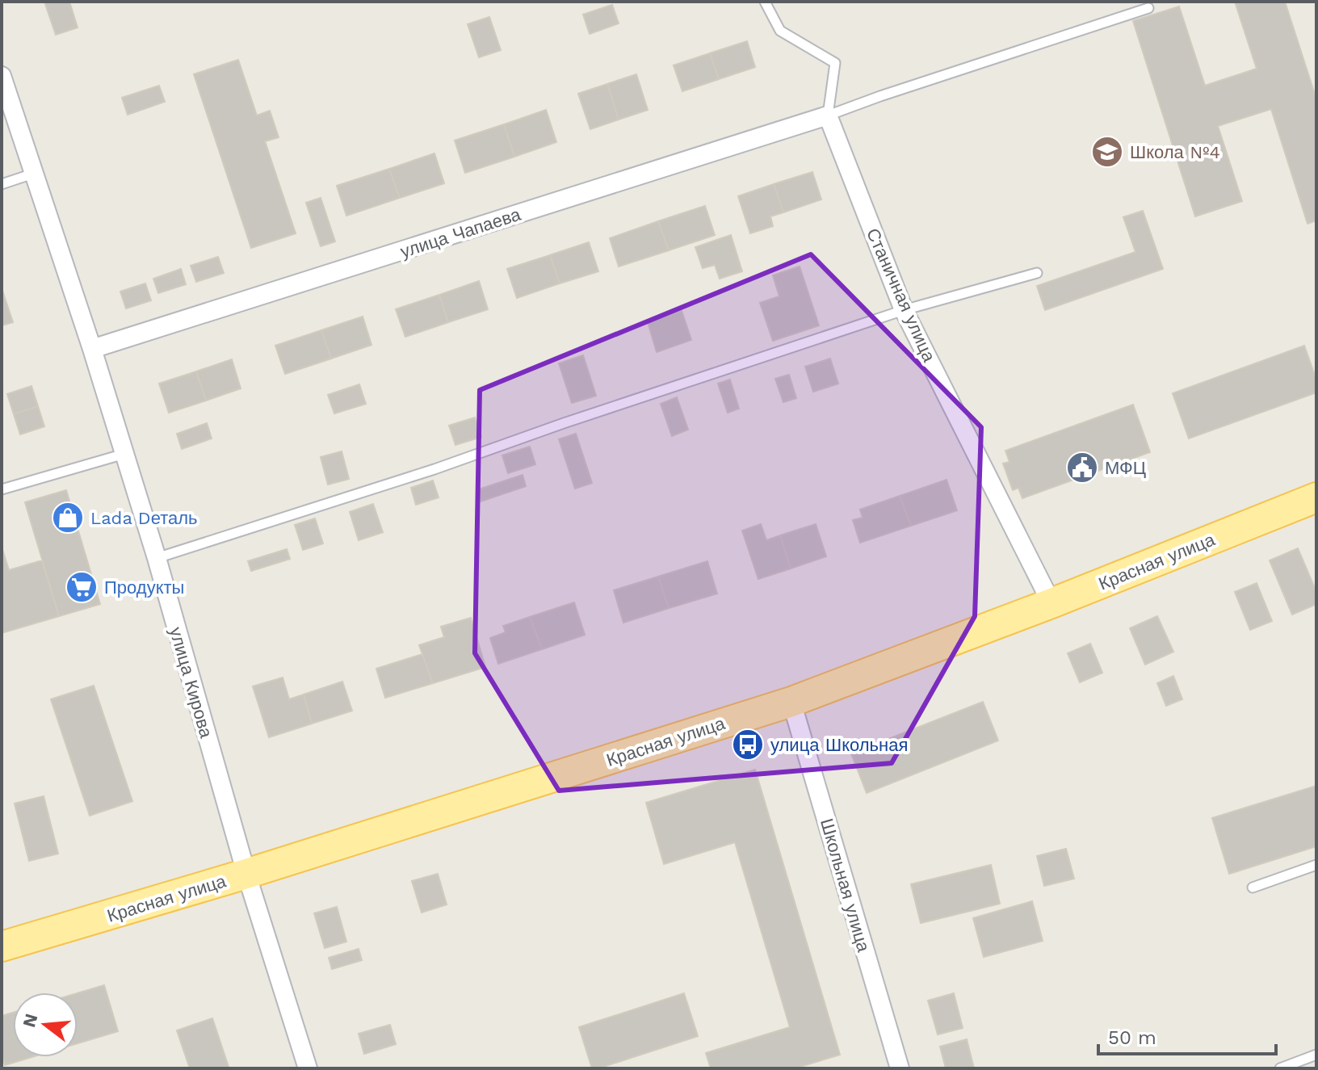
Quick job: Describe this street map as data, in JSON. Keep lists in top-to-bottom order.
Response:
{
  "streets": {
    "main road": ["Красная улица"],
    "street": [
      "улица Чапаева",
      "Станичная улица",
      "улица Кирова",
      "Школьная улица"
    ]
  },
  "crossings": [
    ["улица Чапаева", "Станичная улица"],
    ["улица Чапаева", "улица Кирова"],
    ["Станичная улица", "Красная улица"],
    ["Красная улица", "улица Кирова"],
    ["Красная улица", "Школьная улица"]
  ],
  "places": {
    "school or university": ["Школа №4"],
    "public building": ["МФЦ"],
    "shop": ["Lada Dеталь"],
    "supermarket": ["Продукты"],
    "bus stop": ["улица Школьная"]
  },
  "scale_bar": "50 m",
  "north": "left"
}
